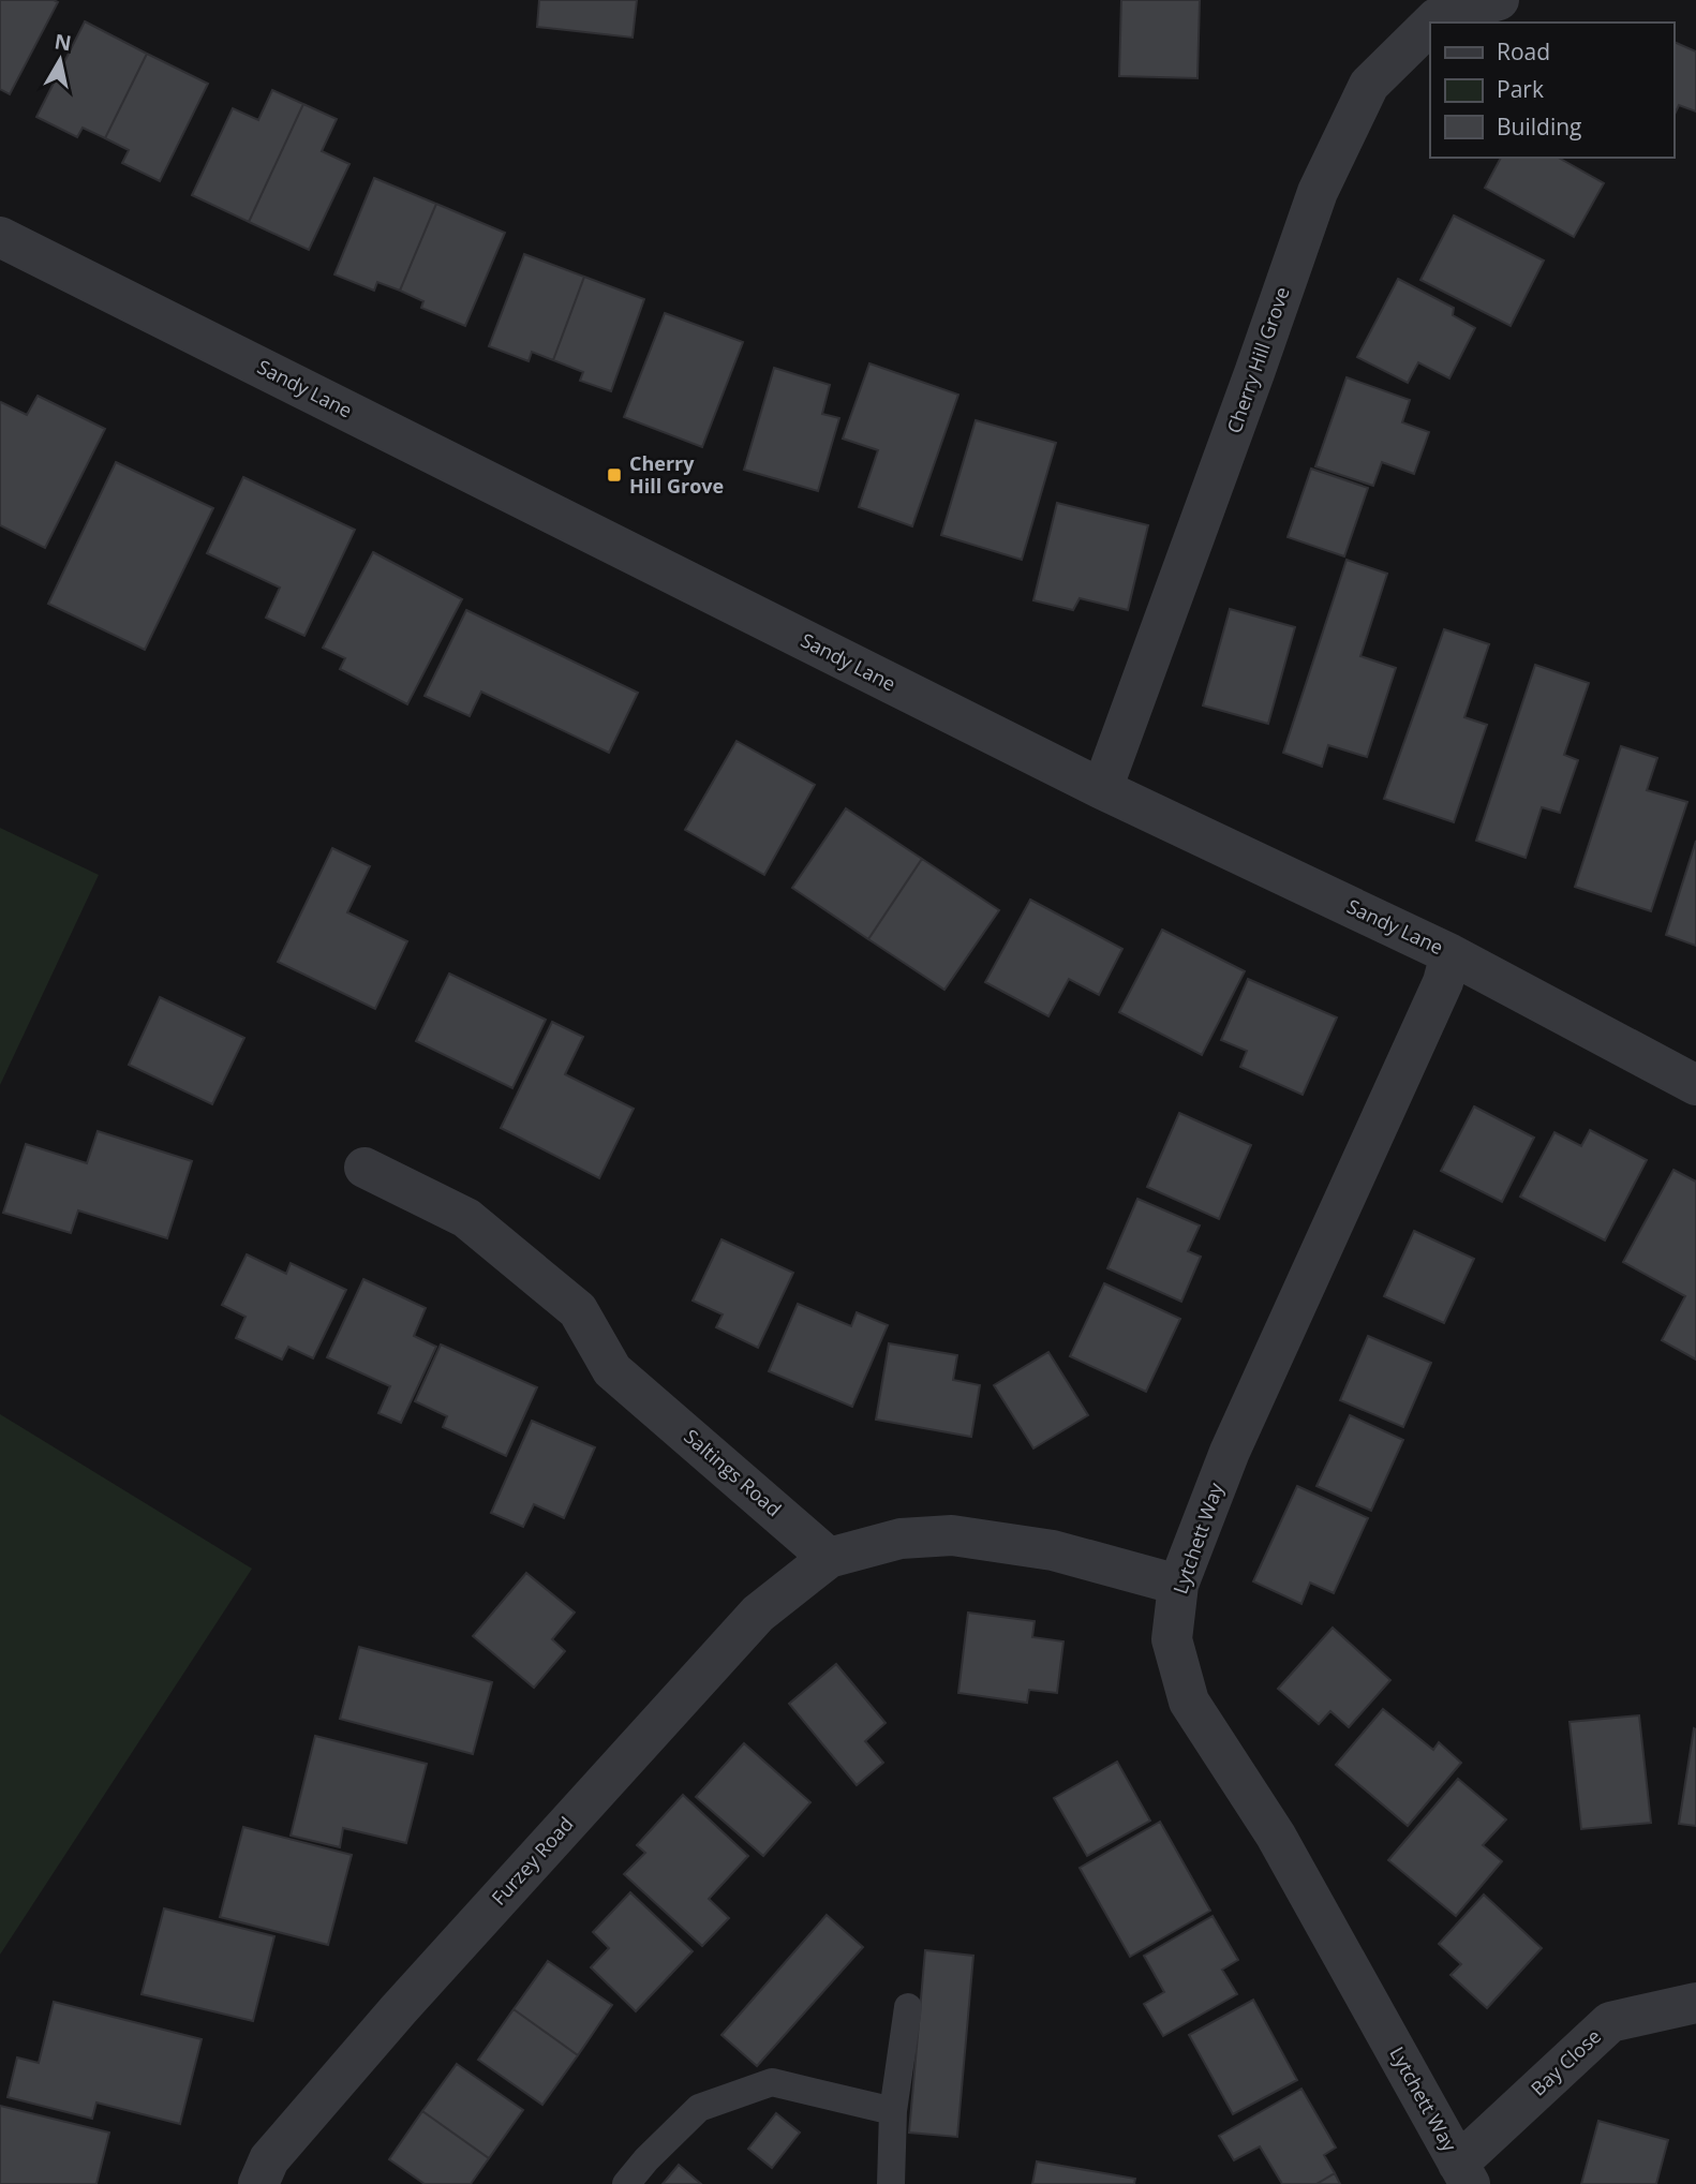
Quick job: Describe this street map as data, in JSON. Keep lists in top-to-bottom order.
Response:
{
  "streets": {
    "street": [
      "Cherry Hill Grove",
      "Sandy Lane",
      "Saltings Road",
      "Lytchett Way",
      "Furzey Road",
      "Bay Close"
    ]
  },
  "crossings": [
    ["Cherry Hill Grove", "Sandy Lane"],
    ["Sandy Lane", "Lytchett Way"],
    ["Saltings Road", "Furzey Road"],
    ["Lytchett Way", "Bay Close"]
  ],
  "places": {
    "transit": ["Cherry Hill Grove"]
  },
  "legend": ["Road", "Park", "Building"],
  "north": "top"
}
